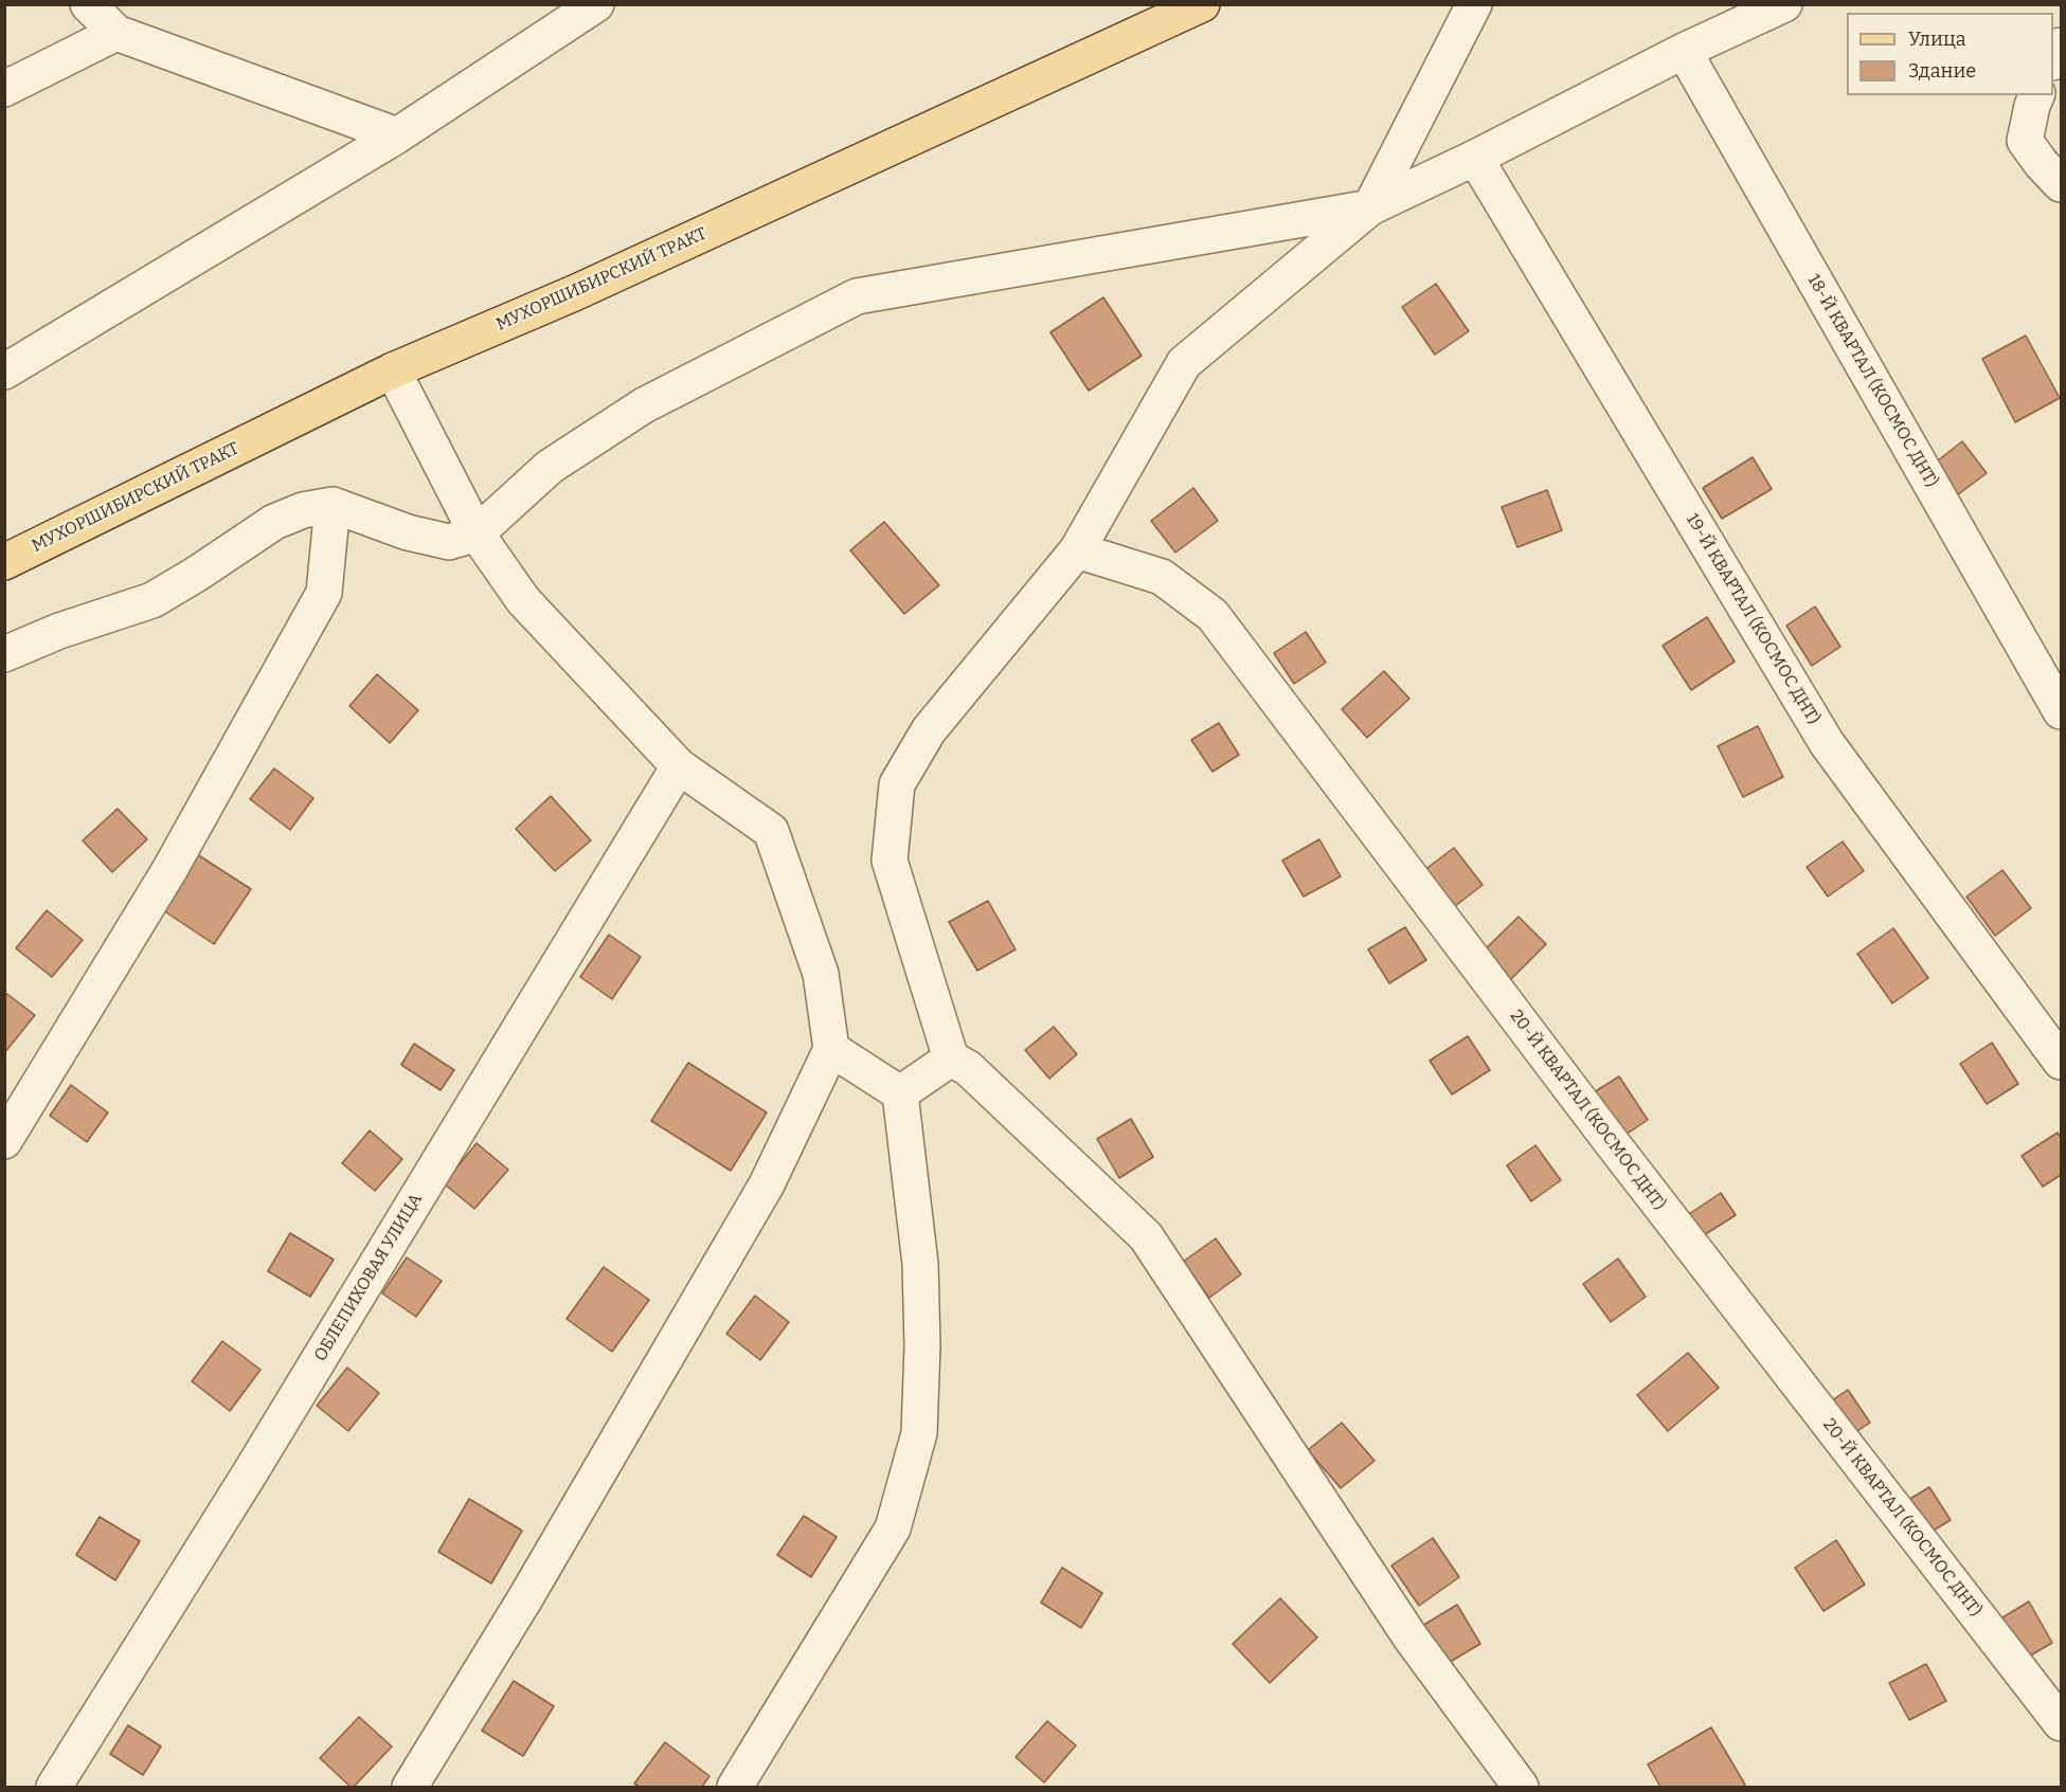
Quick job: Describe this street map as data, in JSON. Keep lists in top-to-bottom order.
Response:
{
  "streets": {
    "main road": ["МУХОРШИБИРСКИЙ ТРАКТ"],
    "street": [
      "18-Й КВАРТАЛ (КОСМОС ДНТ)",
      "19-Й КВАРТАЛ (КОСМОС ДНТ)",
      "20-Й КВАРТАЛ (КОСМОС ДНТ)",
      "ОБЛЕПИХОВАЯ УЛИЦА"
    ]
  },
  "legend": ["Улица", "Здание"]
}
